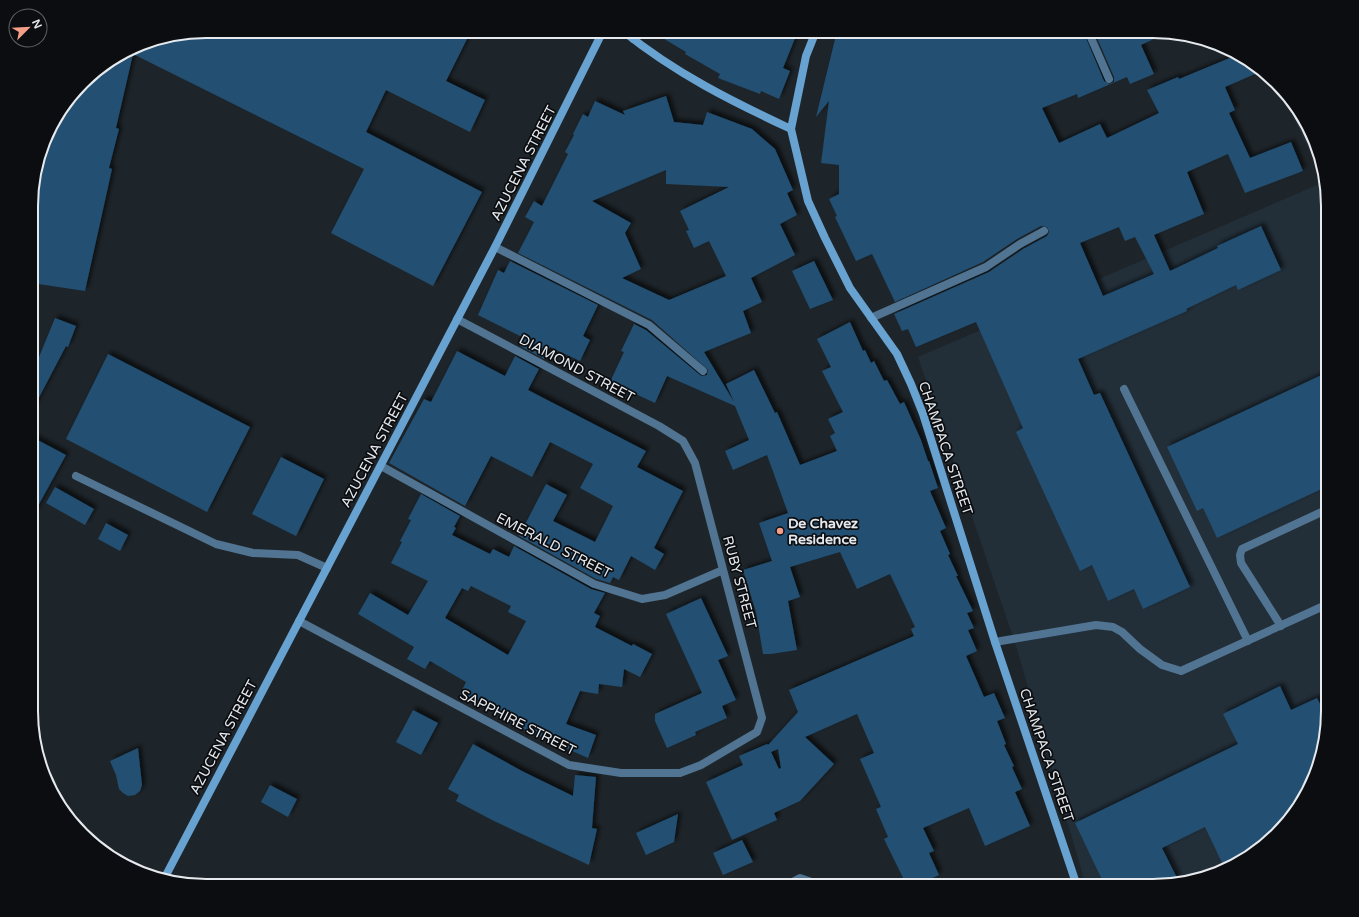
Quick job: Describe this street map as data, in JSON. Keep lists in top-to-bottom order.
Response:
{
  "streets": {
    "street": [
      "AZUCENA STREET",
      "DIAMOND STREET",
      "CHAMPACA STREET",
      "EMERALD STREET",
      "RUBY STREET",
      "SAPPHIRE STREET"
    ]
  },
  "crossings": [
    ["AZUCENA STREET", "DIAMOND STREET"],
    ["AZUCENA STREET", "EMERALD STREET"],
    ["AZUCENA STREET", "SAPPHIRE STREET"],
    ["DIAMOND STREET", "RUBY STREET"],
    ["EMERALD STREET", "RUBY STREET"],
    ["RUBY STREET", "SAPPHIRE STREET"]
  ],
  "places": ["De Chavez Residence"],
  "north": "top right"
}
